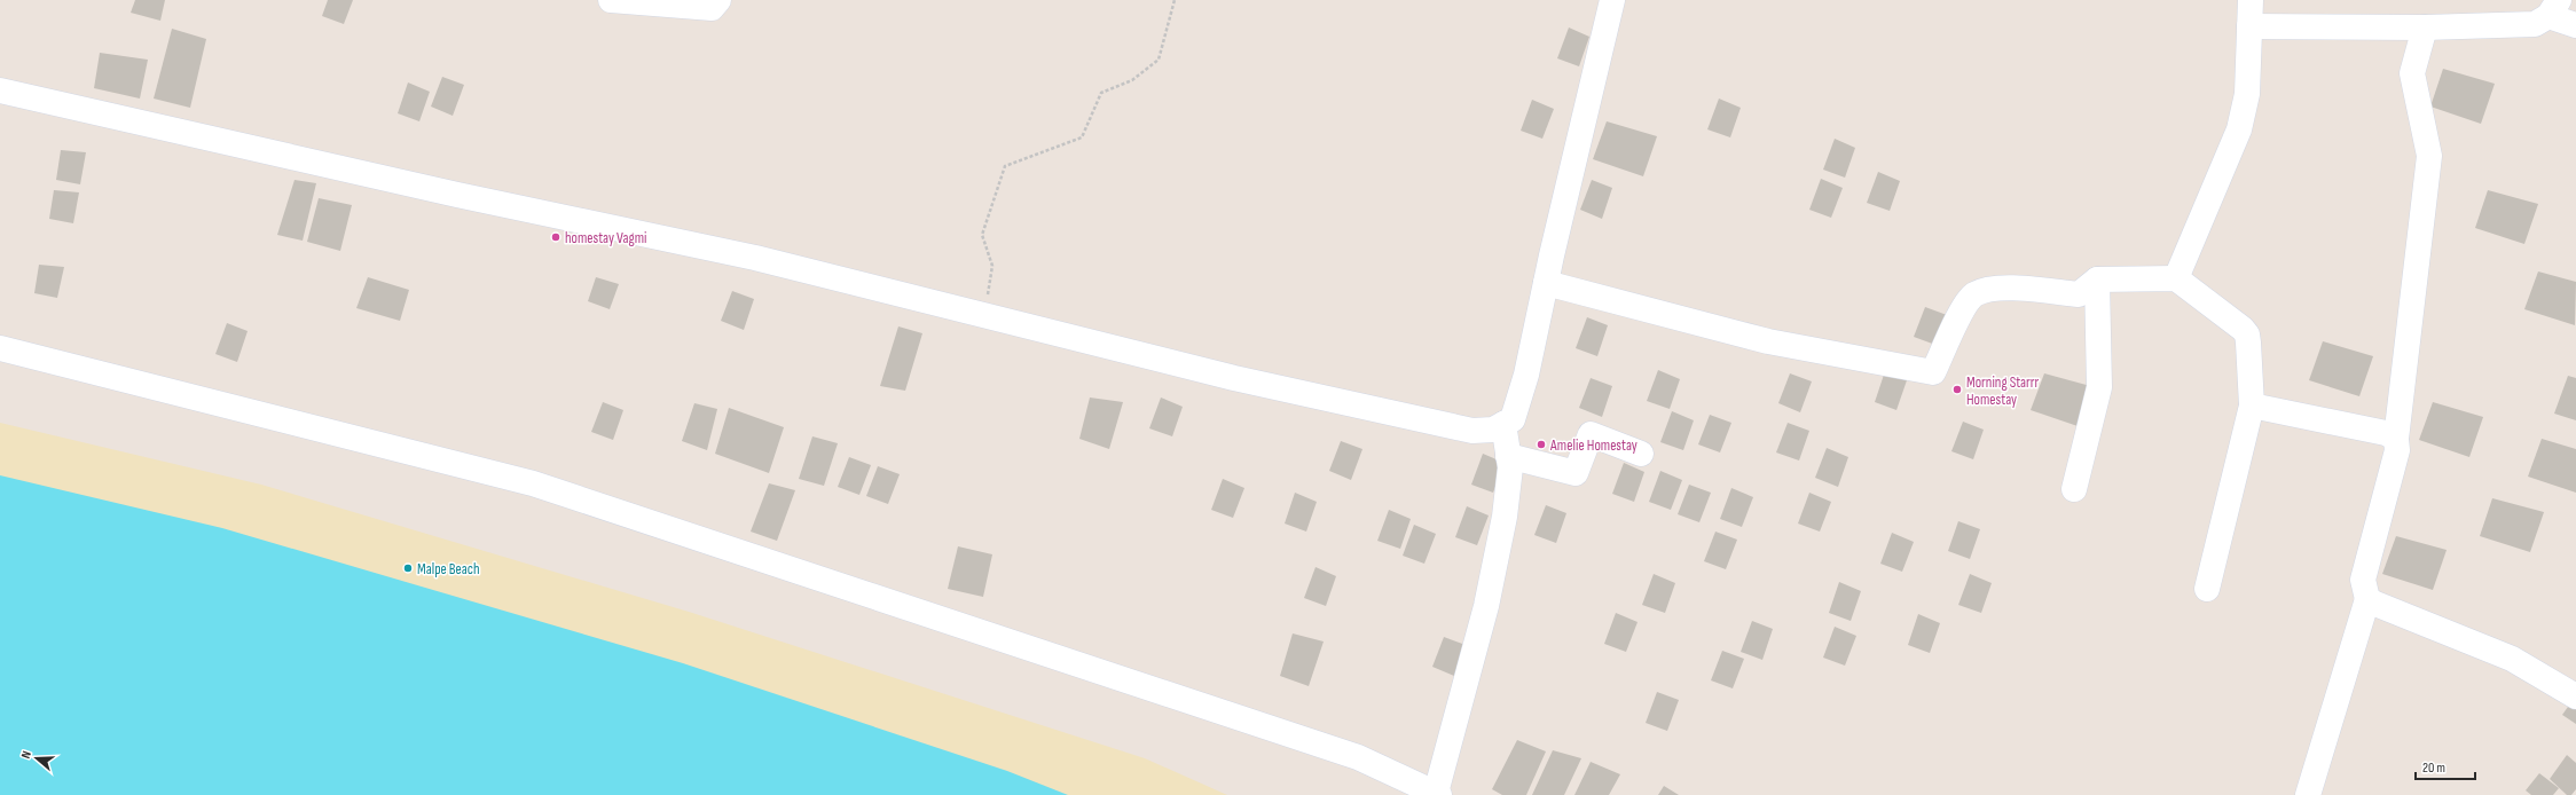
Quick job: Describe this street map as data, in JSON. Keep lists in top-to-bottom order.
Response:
{
  "places": [
    "homestay Vagmi",
    "Morning Starrr Homestay",
    "Amelie Homestay",
    "Malpe Beach"
  ],
  "scale_bar": "20 m",
  "north": "left"
}
